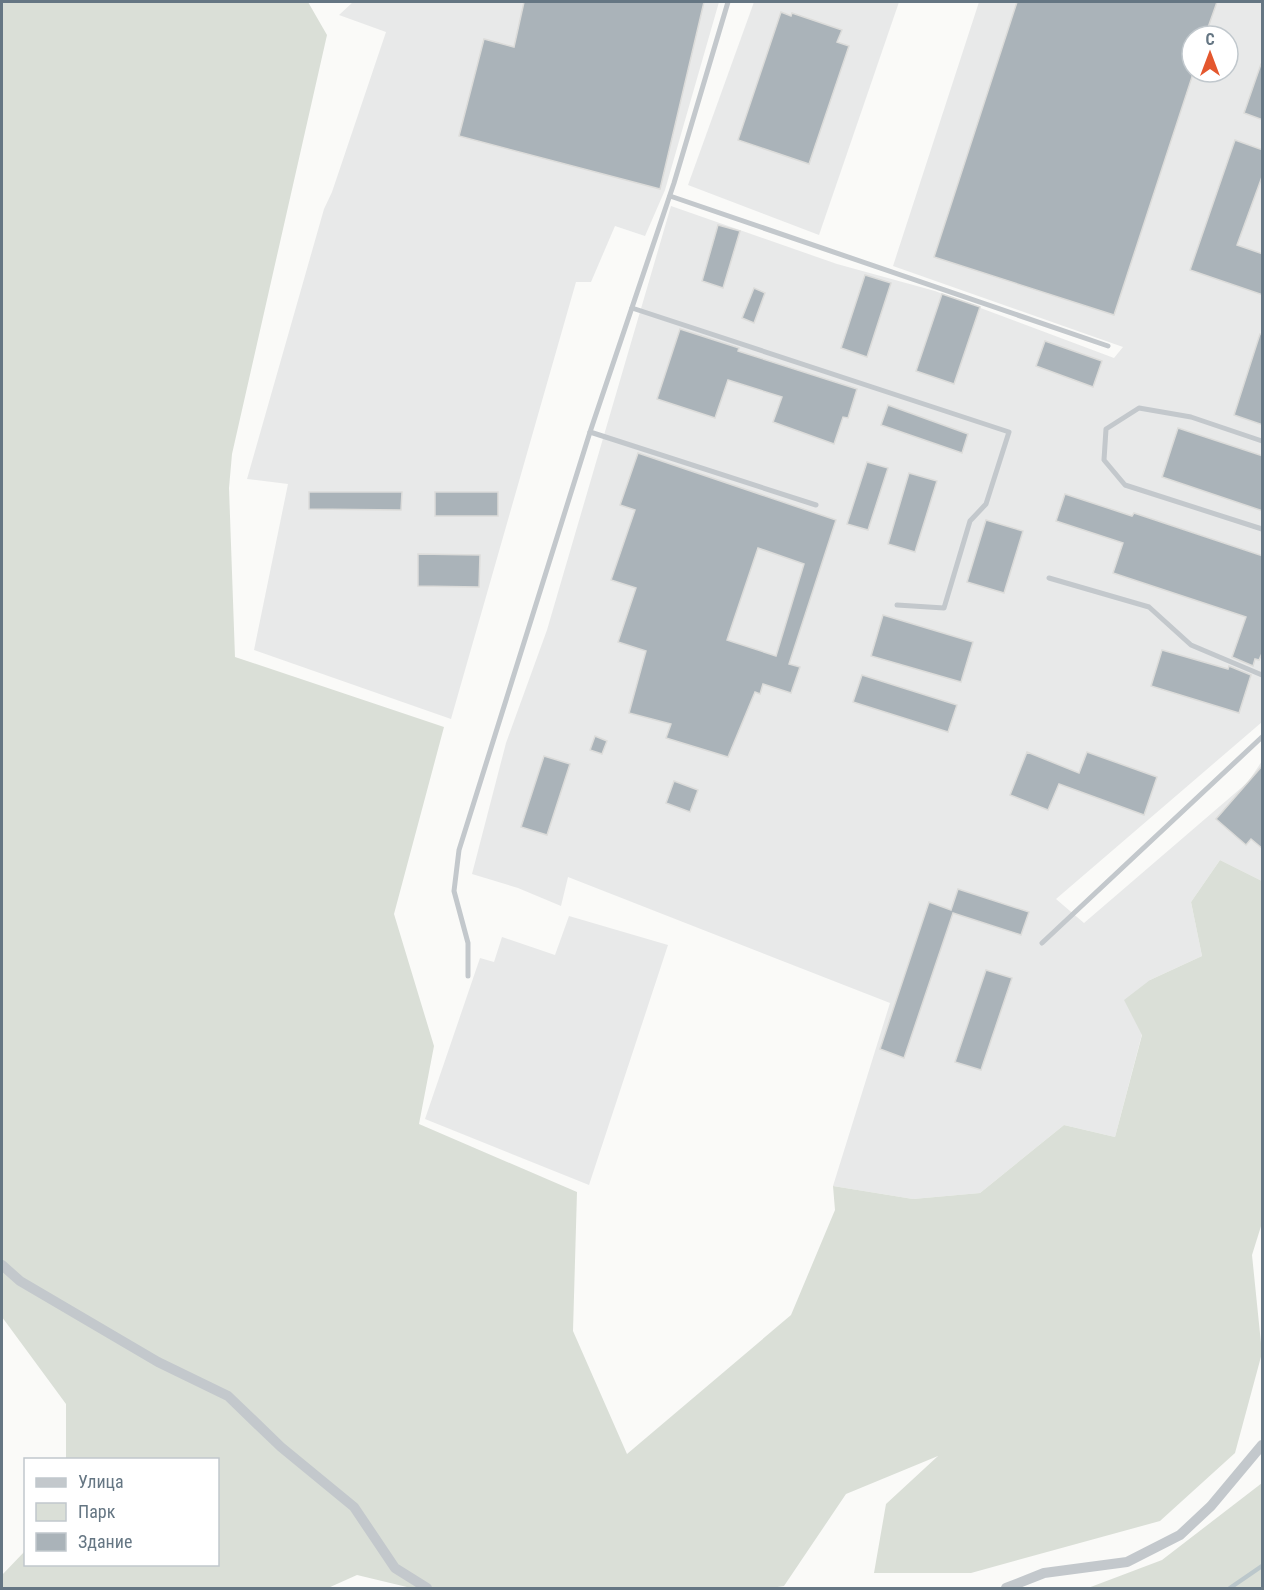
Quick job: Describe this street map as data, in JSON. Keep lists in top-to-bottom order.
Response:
{
  "legend": ["Улица", "Парк", "Здание"],
  "north": "top"
}
